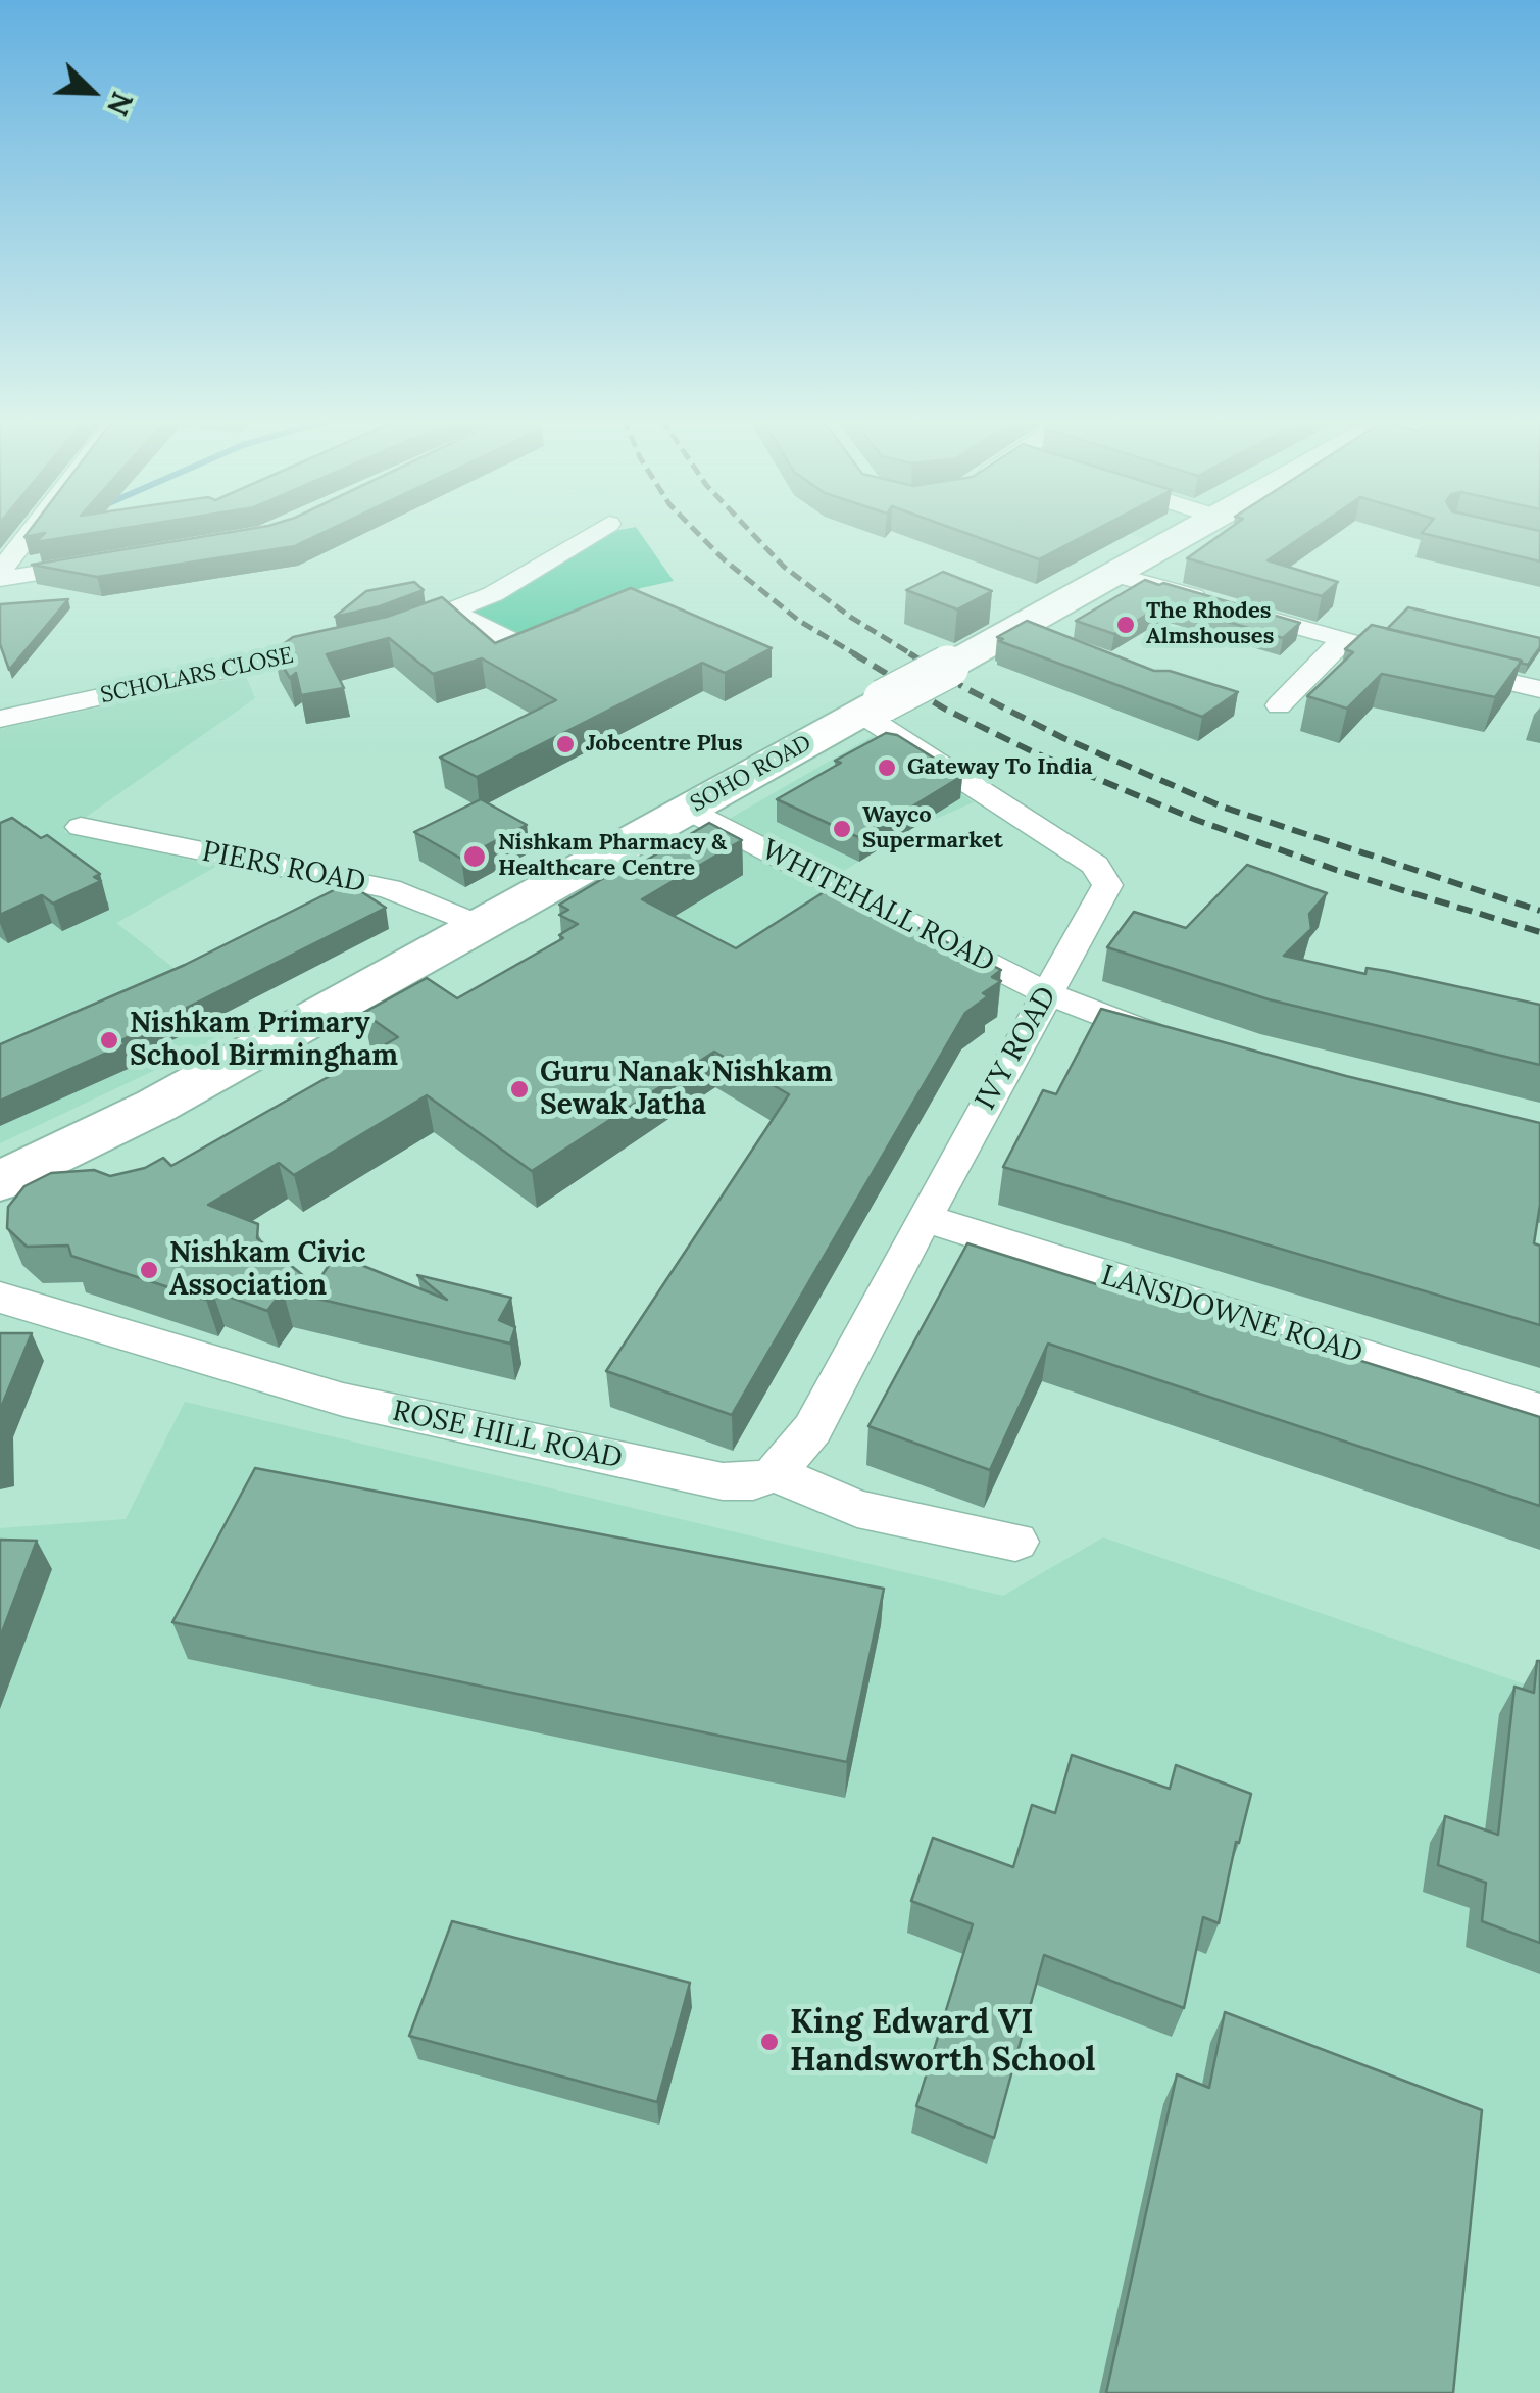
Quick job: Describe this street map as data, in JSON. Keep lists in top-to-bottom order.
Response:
{
  "streets": {
    "highway": ["SOHO ROAD"],
    "street": [
      "SCHOLARS CLOSE",
      "PIERS ROAD",
      "WHITEHALL ROAD",
      "IVY ROAD",
      "LANSDOWNE ROAD",
      "ROSE HILL ROAD"
    ]
  },
  "crossings": [
    ["SOHO ROAD", "PIERS ROAD"],
    ["SOHO ROAD", "WHITEHALL ROAD"],
    ["SOHO ROAD", "IVY ROAD"],
    ["WHITEHALL ROAD", "IVY ROAD"],
    ["IVY ROAD", "LANSDOWNE ROAD"],
    ["IVY ROAD", "ROSE HILL ROAD"]
  ],
  "places": [
    "The Rhodes Almshouses",
    "Jobcentre Plus",
    "Gateway To India",
    "Wayco Supermarket",
    "Nishkam Pharmacy & Healthcare Centre",
    "Nishkam Primary School Birmingham",
    "Guru Nanak Nishkam Sewak Jatha",
    "Nishkam Civic Association",
    "King Edward VI Handsworth School"
  ],
  "north": "bottom right"
}
